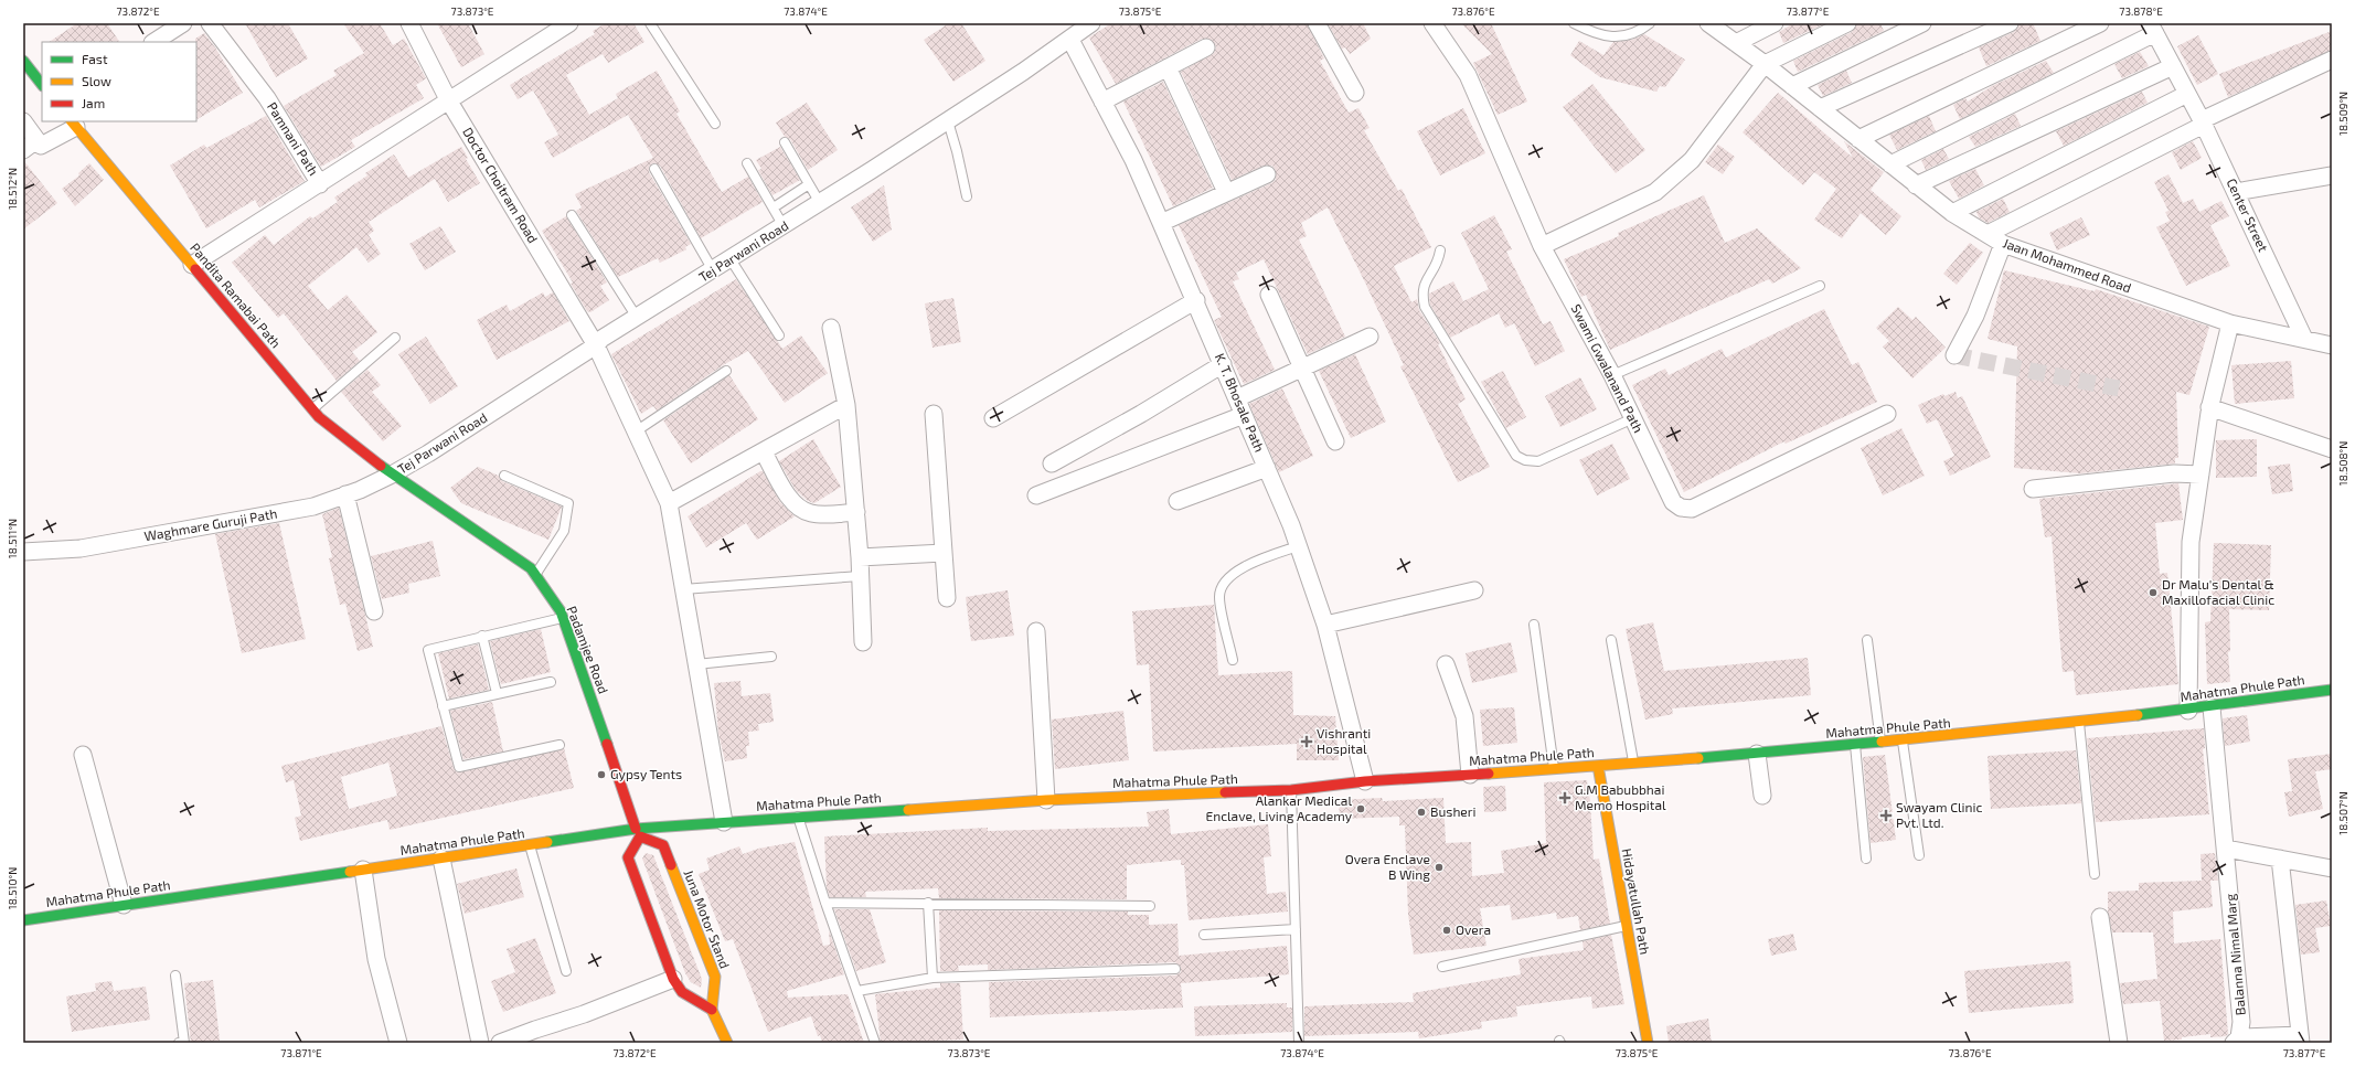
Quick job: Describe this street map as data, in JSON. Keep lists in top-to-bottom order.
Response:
{
  "streets": {
    "main road": [
      "Pandita Ramabai Path",
      "Padamjee Road",
      "Mahatma Phule Path",
      "Hidayatullah Path",
      "Juna Motor Stand"
    ],
    "street": [
      "Pamnani Path",
      "Doctor Choitram Road",
      "Center Street",
      "Tej Parwani Road",
      "Jaan Mohammed Road",
      "Swami Gwalanand Path",
      "K. T. Bhosale Path",
      "Waghmare Guruji Path",
      "Balanna Nimal Marg"
    ]
  },
  "crossings": [
    ["Doctor Choitram Road", "Tej Parwani Road"],
    ["Doctor Choitram Road", "Mahatma Phule Path"],
    ["Center Street", "Jaan Mohammed Road"],
    ["Tej Parwani Road", "Pandita Ramabai Path"],
    ["Tej Parwani Road", "K. T. Bhosale Path"],
    ["Tej Parwani Road", "Waghmare Guruji Path"],
    ["Tej Parwani Road", "Padamjee Road"],
    ["Pandita Ramabai Path", "Waghmare Guruji Path"],
    ["Pandita Ramabai Path", "Padamjee Road"],
    ["K. T. Bhosale Path", "Mahatma Phule Path"],
    ["Waghmare Guruji Path", "Padamjee Road"],
    ["Padamjee Road", "Mahatma Phule Path"],
    ["Padamjee Road", "Juna Motor Stand"],
    ["Mahatma Phule Path", "Hidayatullah Path"],
    ["Mahatma Phule Path", "Juna Motor Stand"],
    ["Mahatma Phule Path", "Balanna Nimal Marg"]
  ],
  "places": {
    "other": [
      "Dr Malu's Dental & Maxillofacial Clinic",
      "Gypsy Tents",
      "Alankar Medical Enclave, Living Academy",
      "Busheri",
      "Overa Enclave B Wing",
      "Overa"
    ],
    "health": ["Vishranti Hospital", "G.M Babubbhai Memo Hospital", "Swayam Clinic Pvt. Ltd."]
  },
  "legend": ["Fast", "Slow", "Jam"],
  "coordinates": [
    "73.872°E",
    "73.873°E",
    "73.874°E",
    "73.875°E",
    "73.876°E",
    "73.877°E",
    "73.878°E",
    "18.509°N",
    "18.512°N",
    "18.508°N",
    "18.511°N",
    "18.507°N",
    "18.510°N",
    "73.871°E"
  ]
}
